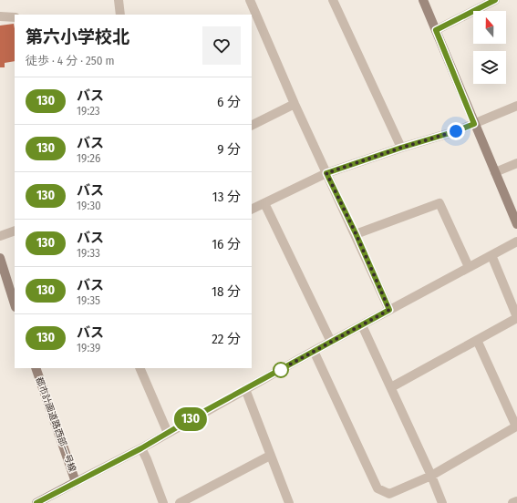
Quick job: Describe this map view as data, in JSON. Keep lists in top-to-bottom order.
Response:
{
  "streets": {
    "street": ["都市計画道路西部一号線"]
  },
  "lines": ["bus line 130"],
  "north": "top",
  "page": {
    "on_map": "130",
    "heading": ["第六小学校北", "徒歩 · 4 分 · 250 m"],
    "list": [
      {
        "mark": "130",
        "name": "バス",
        "note": "19:23",
        "value": "6 分"
      },
      {
        "mark": "130",
        "name": "バス",
        "note": "19:26",
        "value": "9 分"
      },
      {
        "mark": "130",
        "name": "バス",
        "note": "19:30",
        "value": "13 分"
      },
      {
        "mark": "130",
        "name": "バス",
        "note": "19:33",
        "value": "16 分"
      },
      {
        "mark": "130",
        "name": "バス",
        "note": "19:35",
        "value": "18 分"
      },
      {
        "mark": "130",
        "name": "バス",
        "note": "19:39",
        "value": "22 分"
      }
    ]
  }
}
